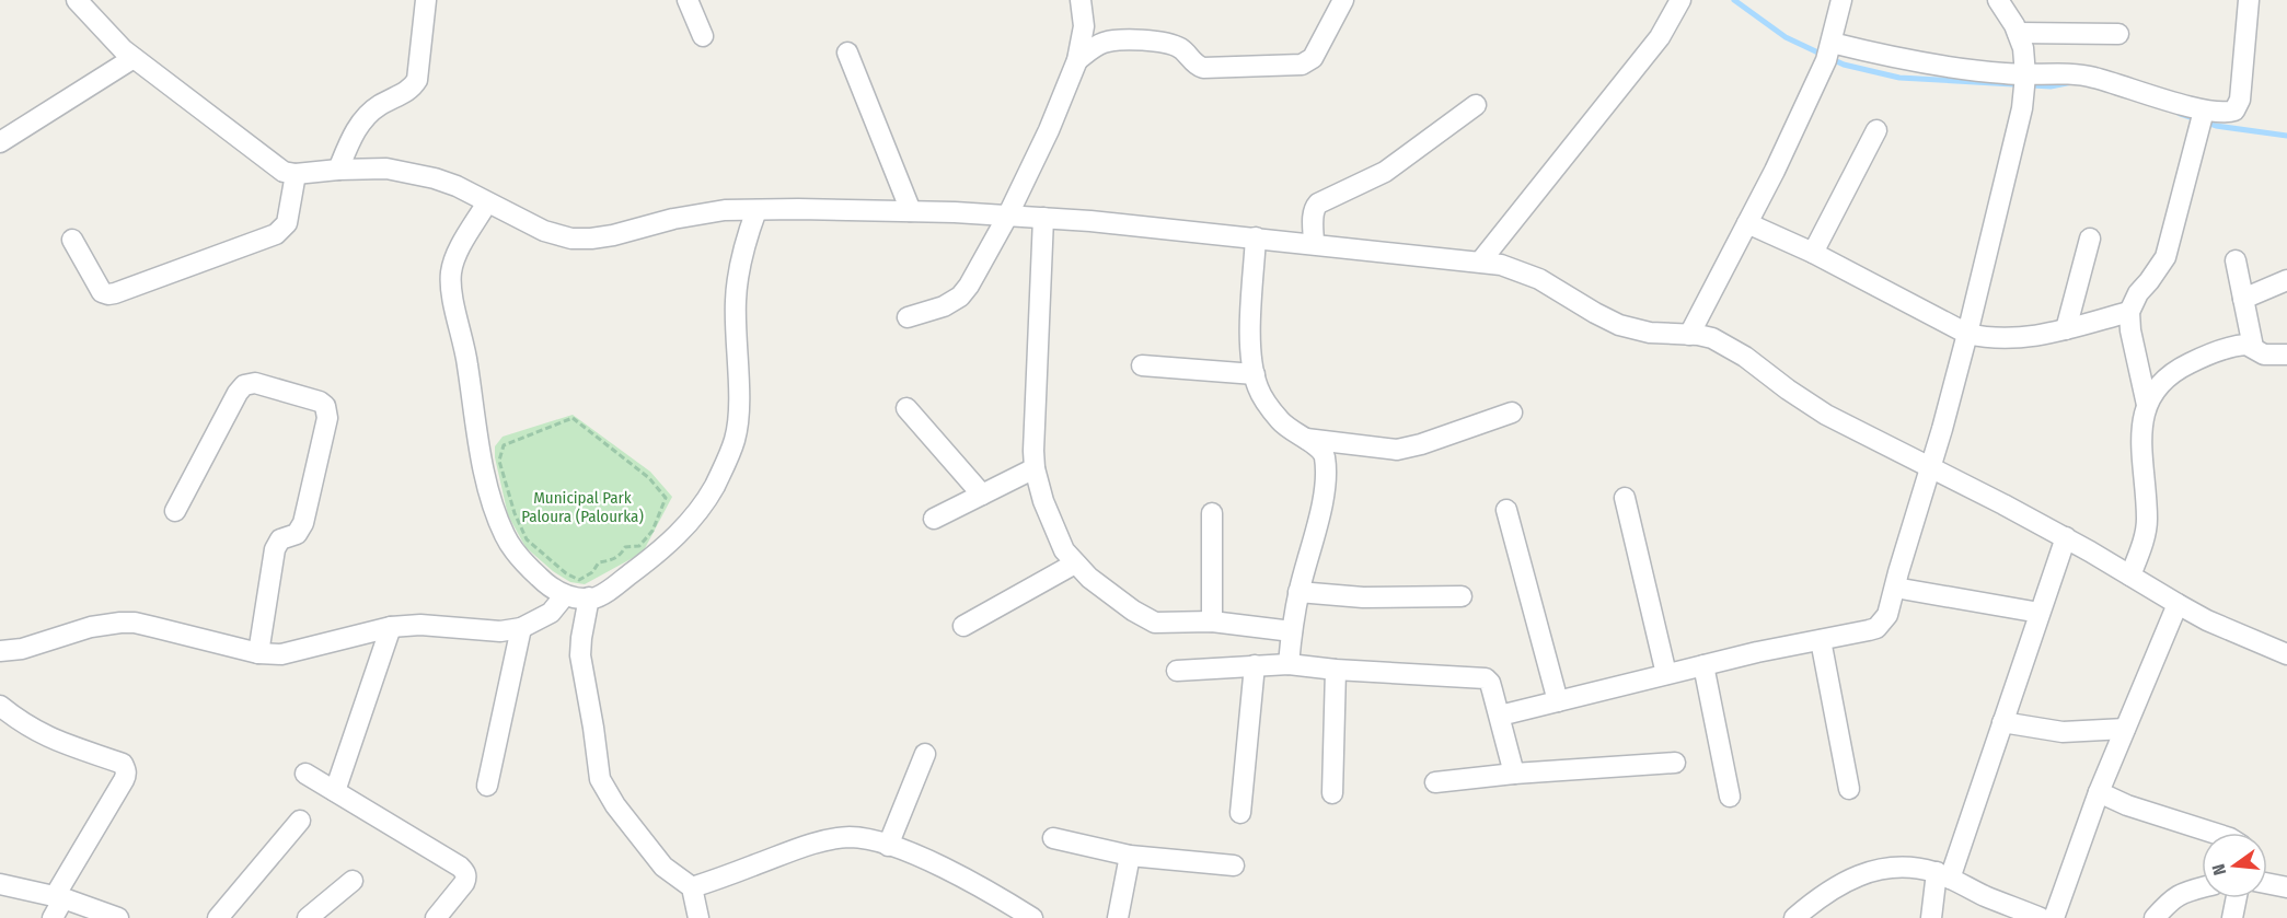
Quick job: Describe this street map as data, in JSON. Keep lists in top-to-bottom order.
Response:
{
  "parks": ["Municipal Park Paloura (Palourka)"],
  "north": "left"
}
